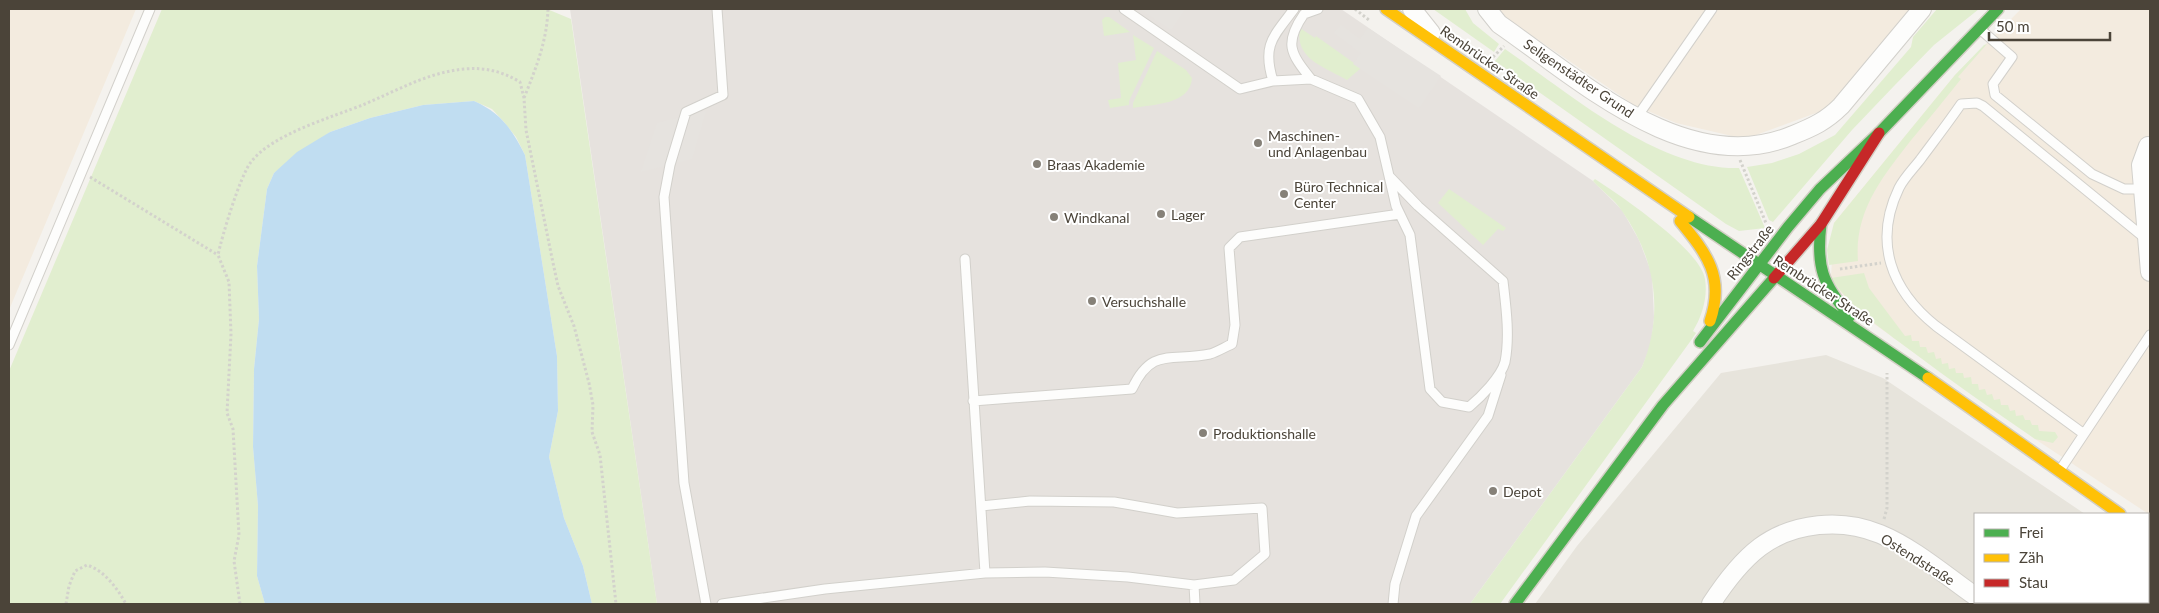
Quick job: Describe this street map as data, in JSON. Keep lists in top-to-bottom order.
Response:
{
  "streets": {
    "main road": ["Rembrücker Straße", "Ringstraße"],
    "street": ["Seligenstädter Grund", "Ostendstraße"]
  },
  "crossings": [
    ["Rembrücker Straße", "Ringstraße"]
  ],
  "places": [
    "Maschinen- und Anlagenbau",
    "Braas Akademie",
    "Büro Technical Center",
    "Lager",
    "Windkanal",
    "Versuchshalle",
    "Produktionshalle",
    "Depot"
  ],
  "legend": ["Frei", "Zäh", "Stau"],
  "scale_bar": "50 m"
}
